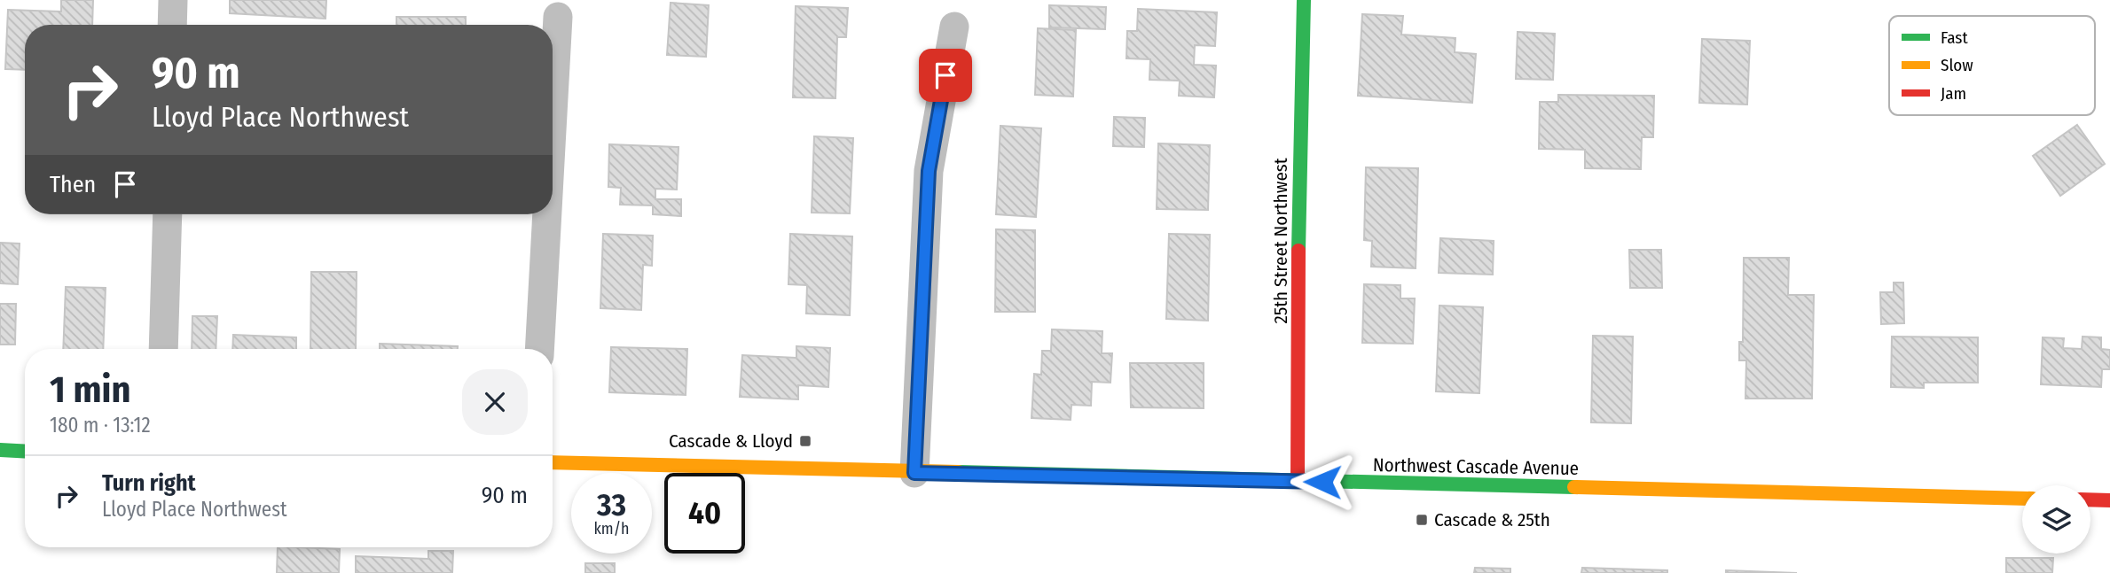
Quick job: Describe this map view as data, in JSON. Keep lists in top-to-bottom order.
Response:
{
  "streets": {
    "street": ["25th Street Northwest", "Northwest Cascade Avenue"]
  },
  "crossings": [
    ["25th Street Northwest", "Northwest Cascade Avenue"]
  ],
  "places": {
    "transit": ["Cascade & Lloyd", "Cascade & 25th"]
  },
  "legend": ["Fast", "Slow", "Jam"],
  "page": {
    "turn": ["90 m", "Lloyd Place Northwest"],
    "then": "Then",
    "heading": ["1 min", "180 m · 13:12"],
    "list": [
      {
        "name": "Turn right",
        "note": "Lloyd Place Northwest",
        "value": "90 m"
      }
    ],
    "speed": "33 km/h",
    "limit": "40"
  }
}
